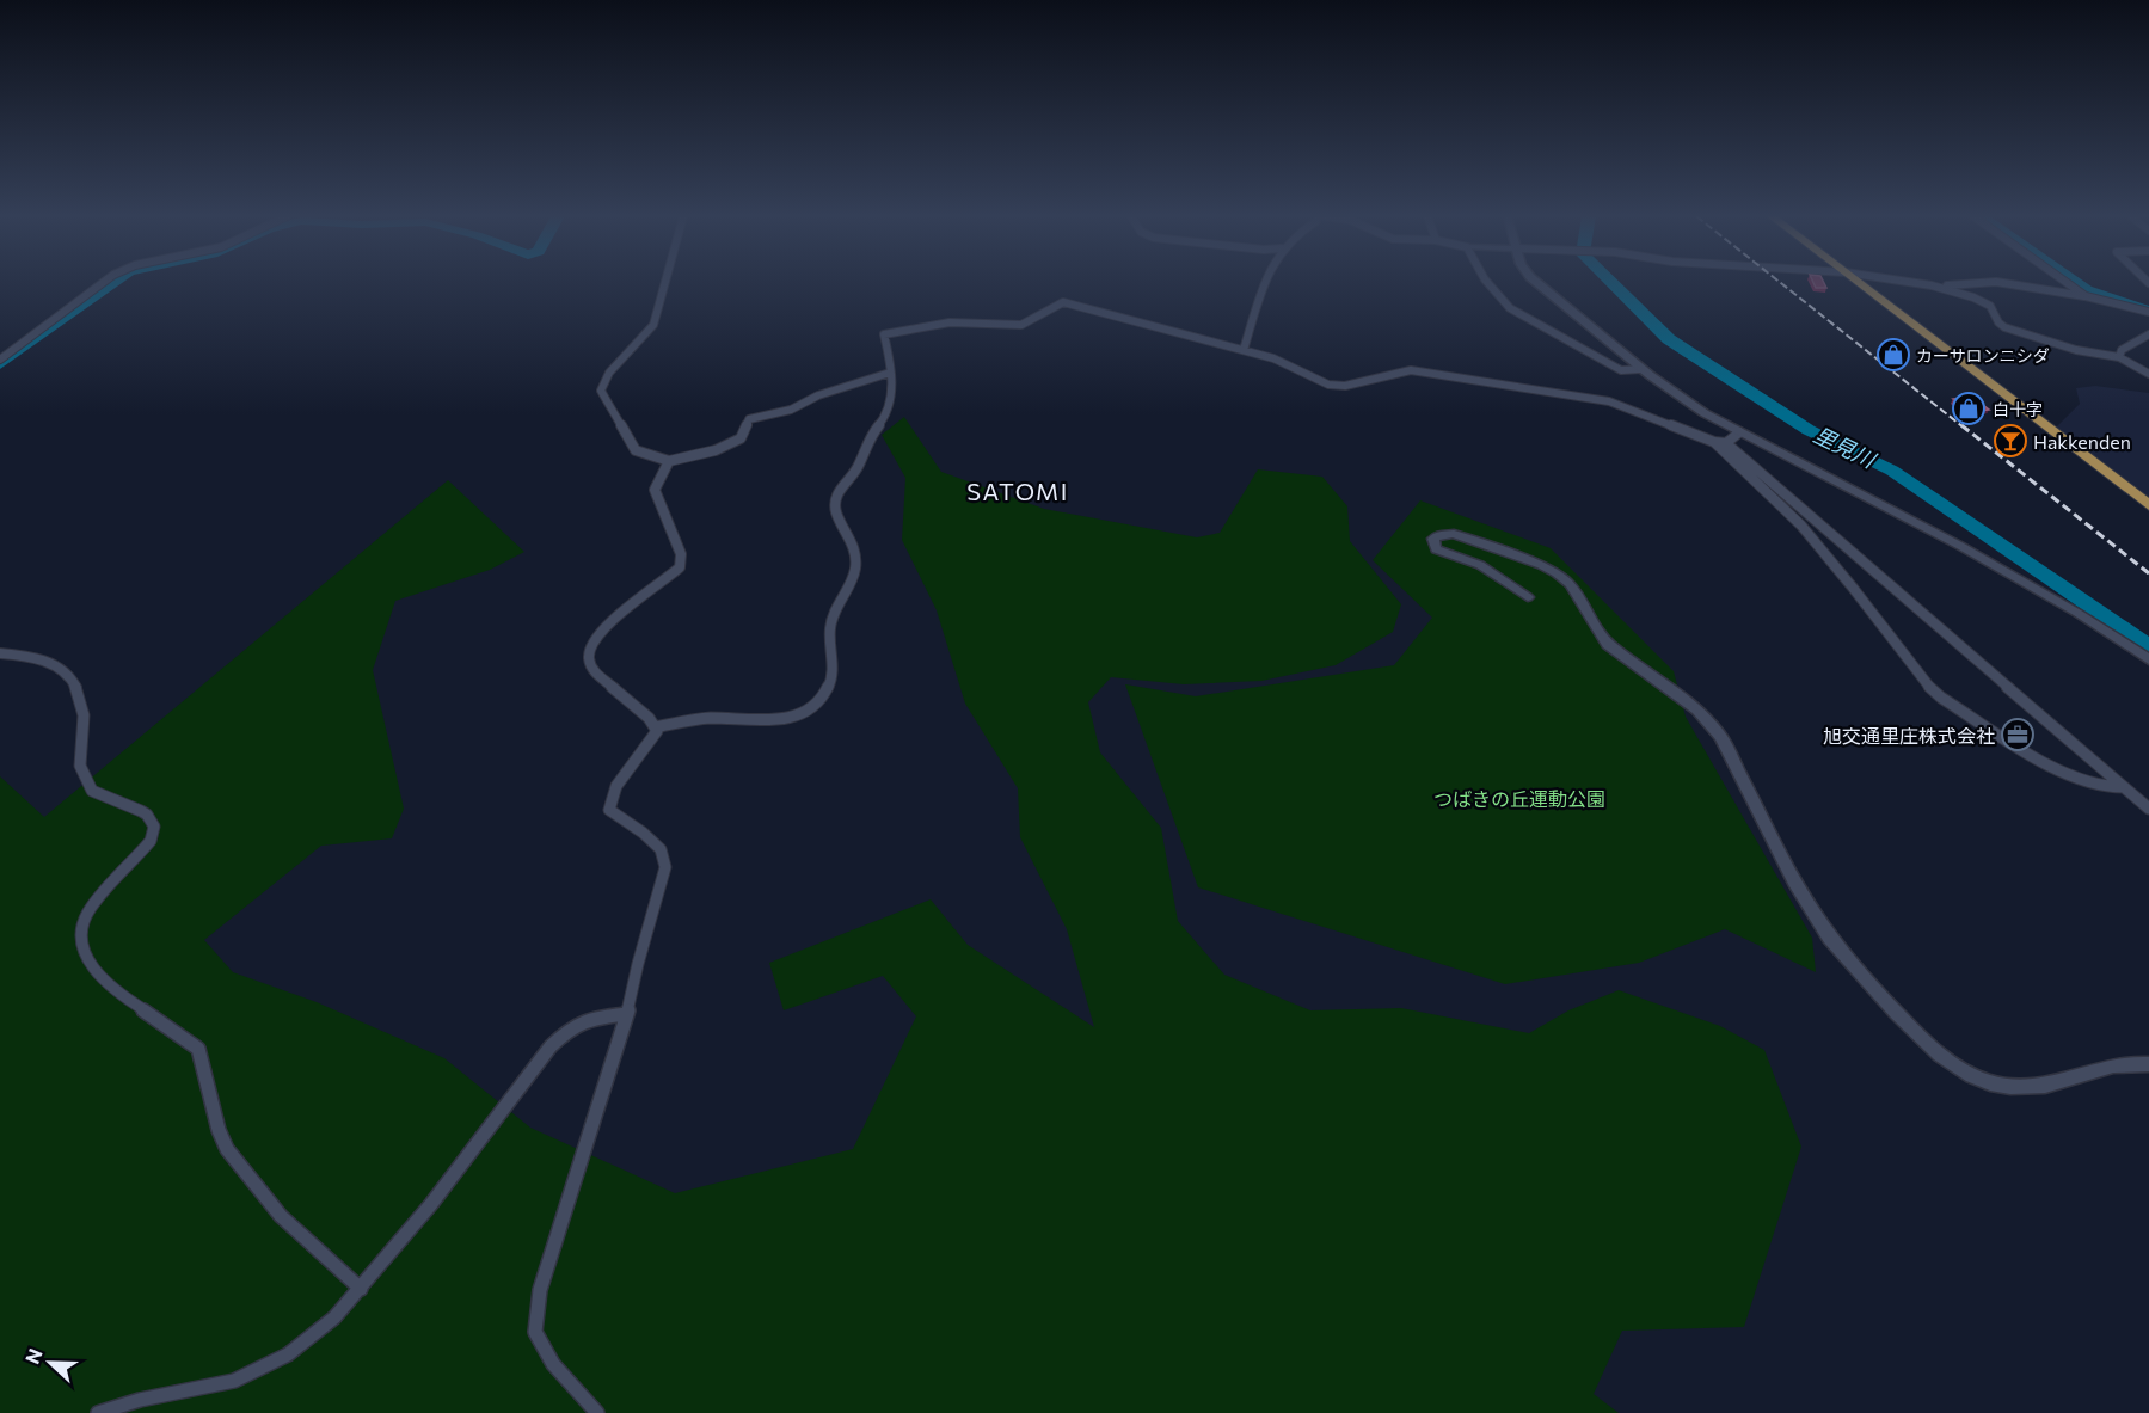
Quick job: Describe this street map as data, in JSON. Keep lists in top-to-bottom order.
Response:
{
  "districts": ["SATOMI"],
  "water": ["里見川"],
  "parks": ["つばきの丘運動公園"],
  "places": {
    "shop": ["カーサロンニシダ", "白十字"],
    "bar": ["Hakkenden"],
    "office": ["旭交通里庄株式会社"]
  },
  "north": "left"
}
